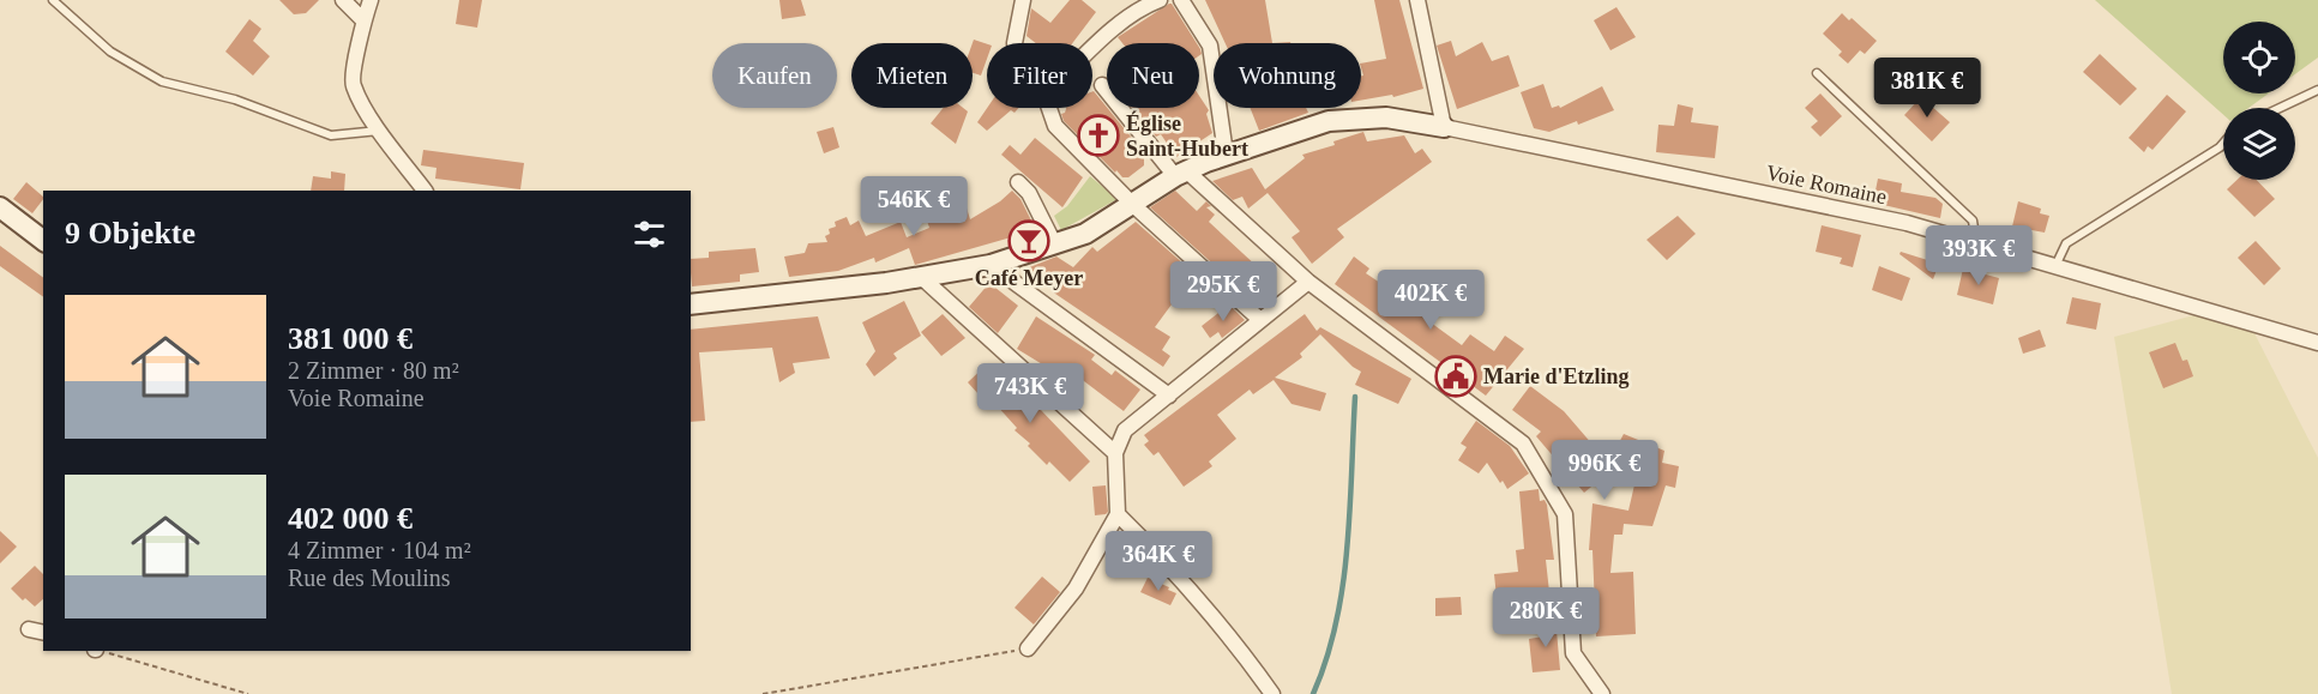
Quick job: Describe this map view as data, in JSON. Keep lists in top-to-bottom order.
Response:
{
  "streets": {
    "street": ["Voie Romaine"]
  },
  "places": {
    "church": ["Église Saint-Hubert"],
    "bar": ["Café Meyer"],
    "public building": ["Marie d'Etzling"]
  },
  "page": {
    "chip": [
      "Kaufen",
      "Mieten",
      "Filter",
      "Neu",
      "Wohnung"
    ],
    "price": [
      "381K €",
      "546K €",
      "393K €",
      "295K €",
      "402K €",
      "743K €",
      "996K €",
      "364K €",
      "280K €"
    ],
    "heading": "9 Objekte",
    "list": [
      {
        "name": "381 000 €",
        "note": "2 Zimmer · 80 m² · Voie Romaine"
      },
      {
        "name": "402 000 €",
        "note": "4 Zimmer · 104 m² · Rue des Moulins"
      }
    ]
  }
}
